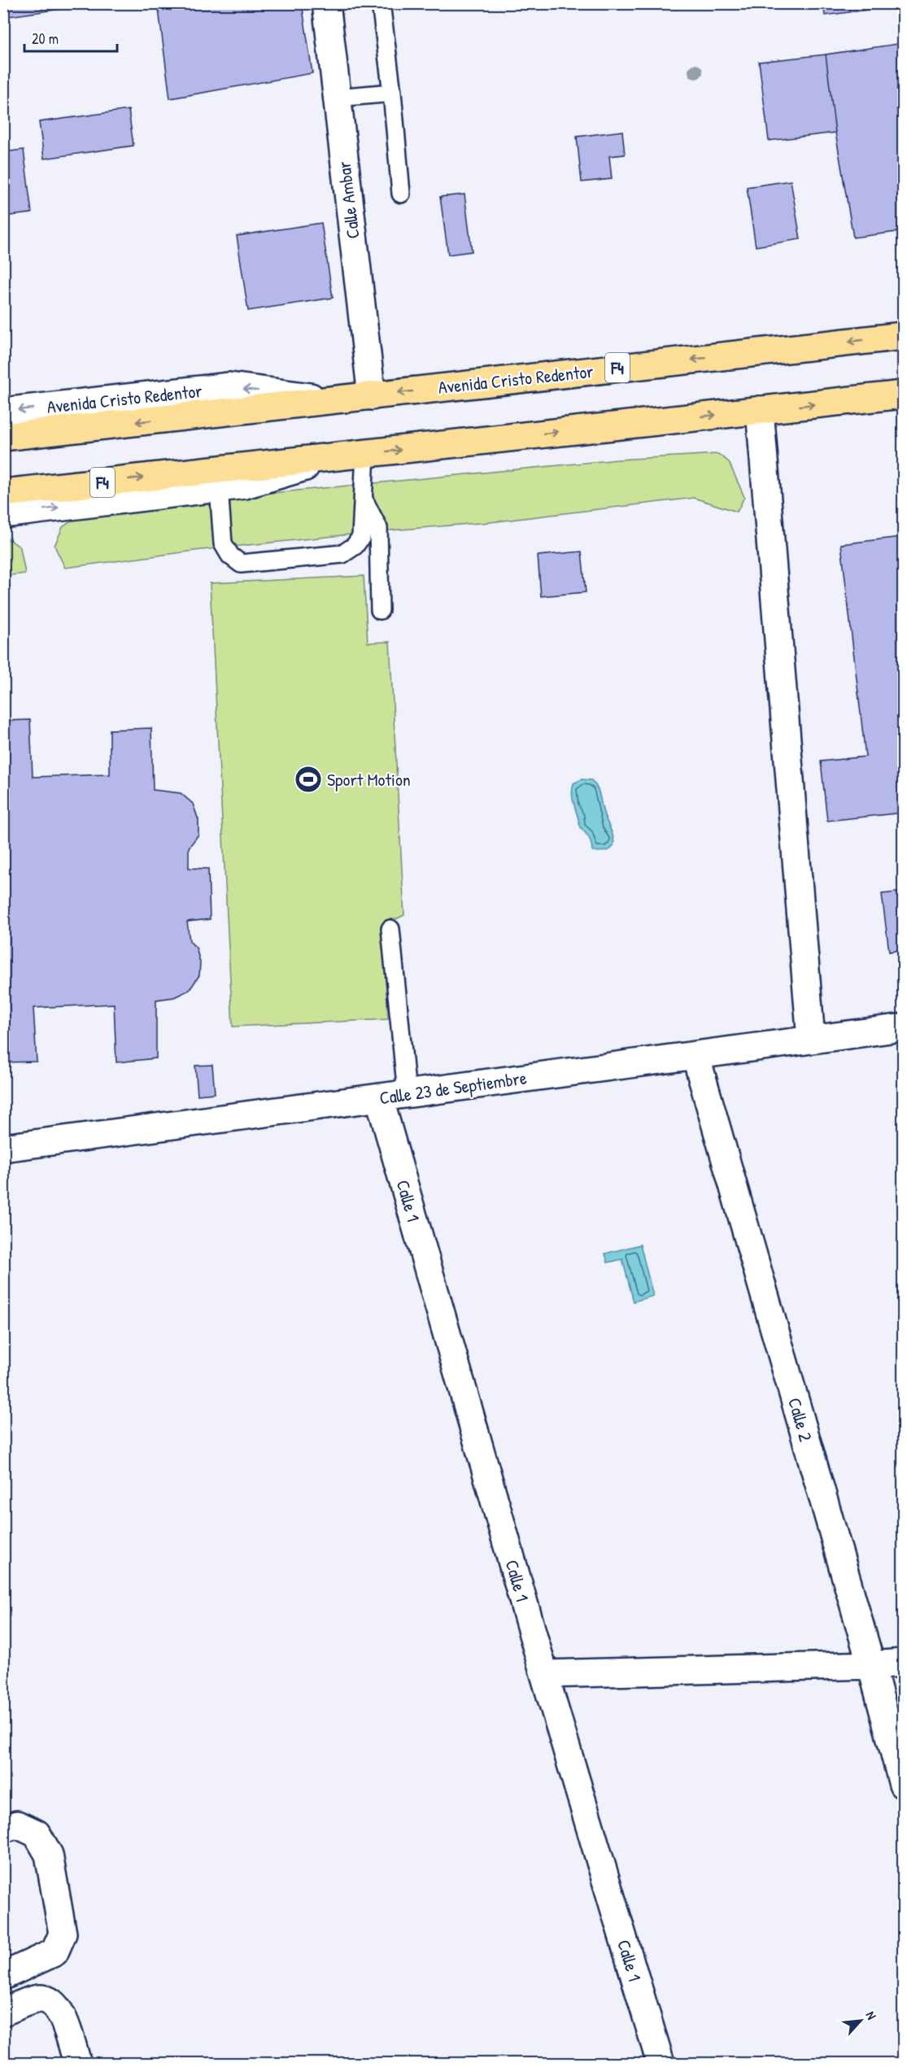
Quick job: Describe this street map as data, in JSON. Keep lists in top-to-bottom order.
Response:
{
  "streets": {
    "highway": ["F4", "Avenida Cristo Redentor"],
    "street": [
      "Calle Ambar",
      "Calle 23 de Septiembre",
      "Calle 1",
      "Calle 2"
    ]
  },
  "crossings": [
    ["Calle Ambar", "Avenida Cristo Redentor"],
    ["Calle 23 de Septiembre", "Calle 1"],
    ["Calle 23 de Septiembre", "Calle 2"]
  ],
  "places": {
    "sports": ["Sport Motion"]
  },
  "scale_bar": "20 m",
  "north": "top right"
}
